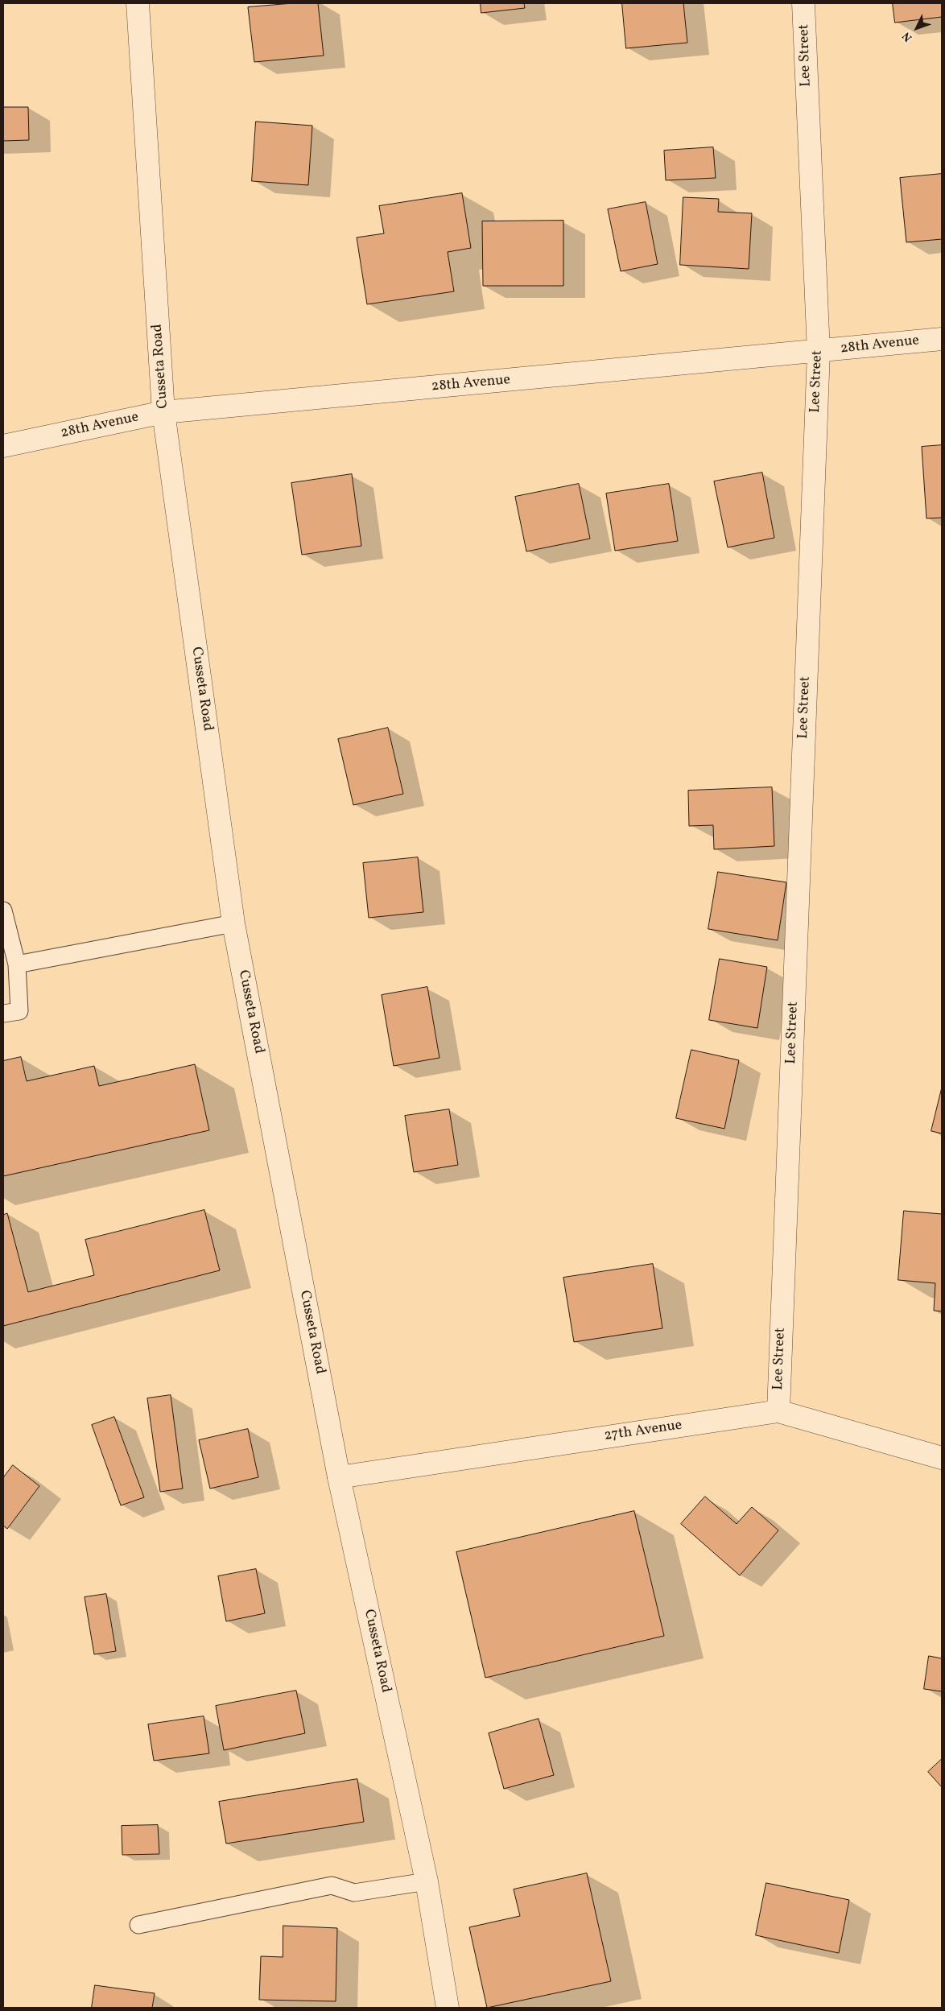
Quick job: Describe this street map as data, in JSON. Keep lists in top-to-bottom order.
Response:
{
  "streets": {
    "street": [
      "Lee Street",
      "28th Avenue",
      "Cusseta Road",
      "27th Avenue"
    ]
  },
  "crossings": [
    ["Lee Street", "28th Avenue"],
    ["Lee Street", "27th Avenue"],
    ["28th Avenue", "Cusseta Road"],
    ["Cusseta Road", "27th Avenue"]
  ],
  "north": "bottom left"
}
